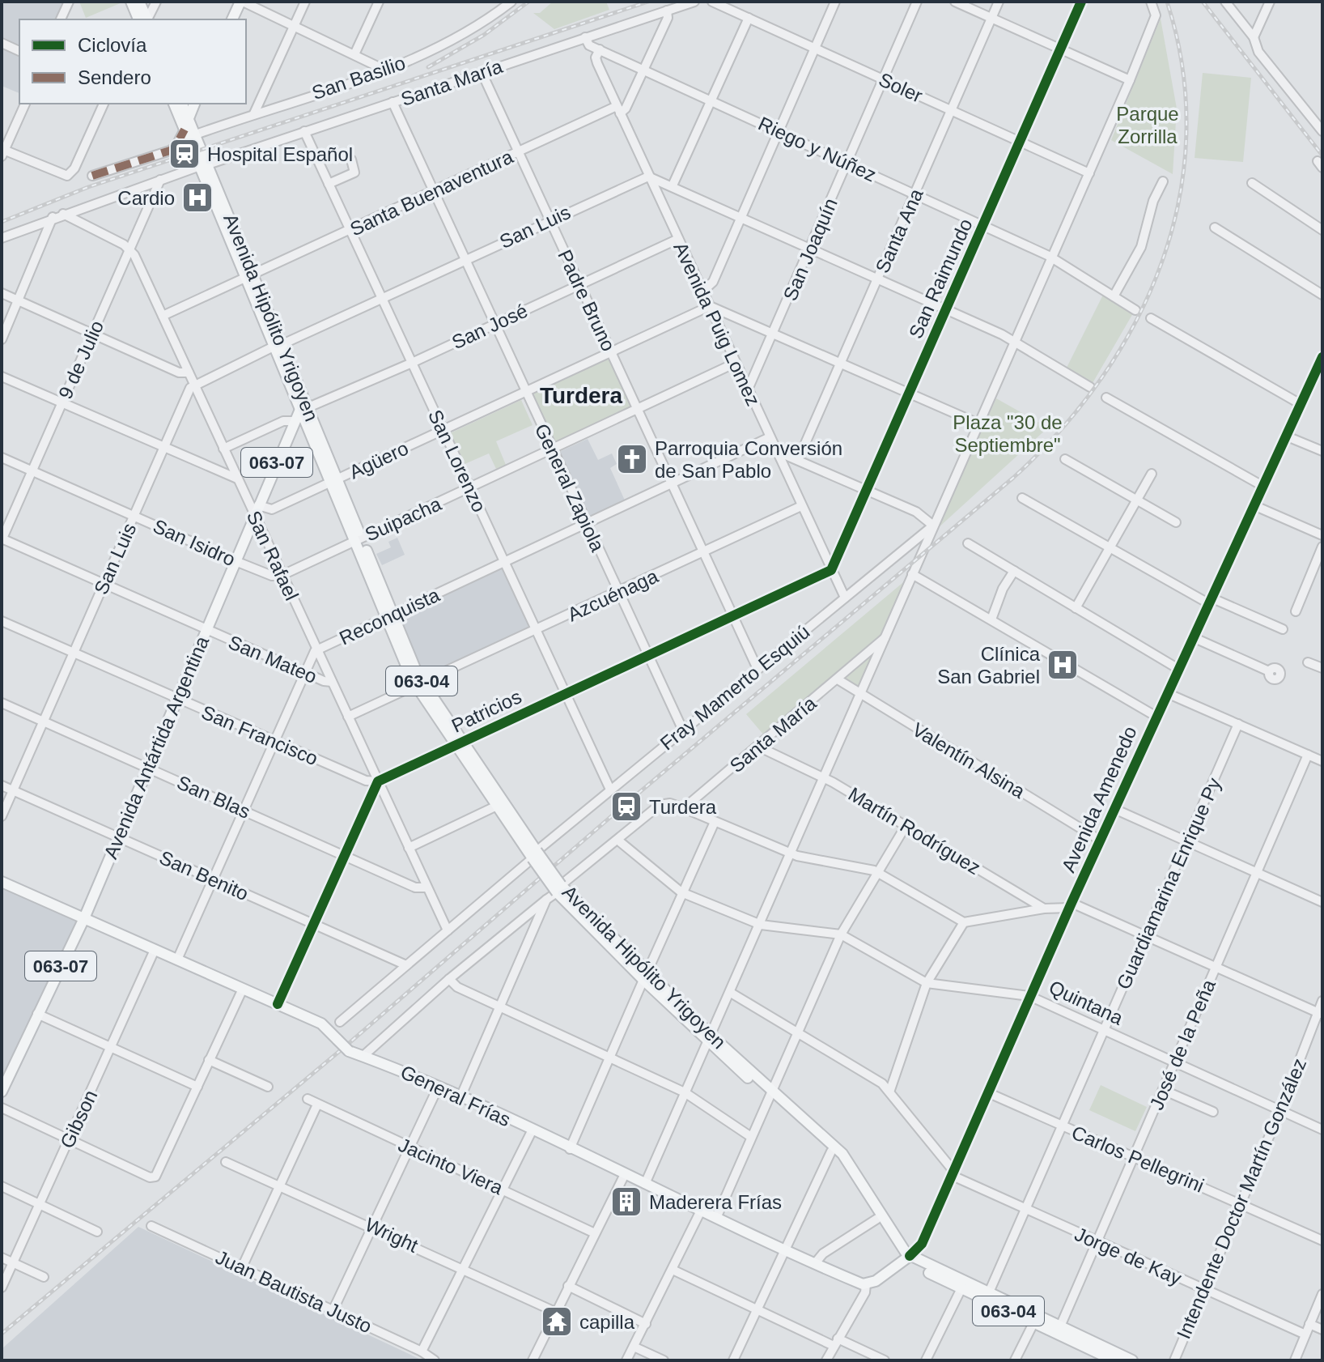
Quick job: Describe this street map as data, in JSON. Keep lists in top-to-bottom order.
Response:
{
  "streets": {
    "main road": [
      "Avenida Hipólito Yrigoyen",
      "063-07",
      "063-04",
      "Avenida Antártida Argentina",
      "General Frías"
    ],
    "street": [
      "San Basilio",
      "Santa María",
      "Soler",
      "Riego y Núñez",
      "Santa Buenaventura",
      "San Luis",
      "Santa Ana",
      "San Joaquín",
      "San Raimundo",
      "Padre Bruno",
      "Avenida Puig Lomez",
      "San José",
      "9 de Julio",
      "Agüero",
      "San Lorenzo",
      "General Zapiola",
      "Suipacha",
      "San Isidro",
      "San Rafael",
      "Azcuénaga",
      "Reconquista",
      "San Mateo",
      "Fray Mamerto Esquiú",
      "Patricios",
      "San Francisco",
      "Valentín Alsina",
      "San Blas",
      "Avenida Amenedo",
      "Martín Rodríguez",
      "San Benito",
      "Guardiamarina Enrique Py",
      "Quintana",
      "José de la Peña",
      "Gibson",
      "Carlos Pellegrini",
      "Jacinto Viera",
      "Intendente Doctor Martín González",
      "Wright",
      "Jorge de Kay",
      "Juan Bautista Justo"
    ]
  },
  "crossings": [
    ["San Basilio", "Avenida Hipólito Yrigoyen"],
    ["Santa María", "Riego y Núñez"],
    ["Santa María", "Padre Bruno"],
    ["Santa María", "Avenida Hipólito Yrigoyen"],
    ["Santa María", "9 de Julio"],
    ["Santa María", "San Lorenzo"],
    ["Santa María", "General Zapiola"],
    ["Santa María", "Valentín Alsina"],
    ["Santa María", "Martín Rodríguez"],
    ["Soler", "Santa Ana"],
    ["Soler", "San Joaquín"],
    ["Soler", "San Raimundo"],
    ["Riego y Núñez", "Santa Ana"],
    ["Riego y Núñez", "San Joaquín"],
    ["Riego y Núñez", "San Raimundo"],
    ["Riego y Núñez", "Avenida Puig Lomez"],
    ["Santa Buenaventura", "Padre Bruno"],
    ["Santa Buenaventura", "Avenida Hipólito Yrigoyen"],
    ["Santa Buenaventura", "Avenida Puig Lomez"],
    ["Santa Buenaventura", "San Lorenzo"],
    ["Santa Buenaventura", "General Zapiola"],
    ["Santa Buenaventura", "San Rafael"],
    ["San Luis", "Padre Bruno"],
    ["San Luis", "Avenida Hipólito Yrigoyen"],
    ["San Luis", "Avenida Puig Lomez"],
    ["San Luis", "San Lorenzo"],
    ["San Luis", "General Zapiola"],
    ["San Luis", "San Isidro"],
    ["San Luis", "San Rafael"],
    ["San Luis", "San Mateo"],
    ["San Luis", "San Francisco"],
    ["San Luis", "San Blas"],
    ["San Luis", "San Benito"],
    ["San Joaquín", "Avenida Puig Lomez"],
    ["San Raimundo", "Avenida Puig Lomez"],
    ["San Raimundo", "Patricios"],
    ["Padre Bruno", "San José"],
    ["Padre Bruno", "Agüero"],
    ["Padre Bruno", "Suipacha"],
    ["Padre Bruno", "Azcuénaga"],
    ["Padre Bruno", "Reconquista"],
    ["Padre Bruno", "Fray Mamerto Esquiú"],
    ["Padre Bruno", "Patricios"],
    ["Avenida Hipólito Yrigoyen", "San José"],
    ["Avenida Hipólito Yrigoyen", "Agüero"],
    ["Avenida Hipólito Yrigoyen", "Suipacha"],
    ["Avenida Hipólito Yrigoyen", "Azcuénaga"],
    ["Avenida Hipólito Yrigoyen", "Reconquista"],
    ["Avenida Hipólito Yrigoyen", "Fray Mamerto Esquiú"],
    ["Avenida Hipólito Yrigoyen", "Patricios"],
    ["Avenida Hipólito Yrigoyen", "Avenida Antártida Argentina"],
    ["Avenida Hipólito Yrigoyen", "Avenida Amenedo"],
    ["Avenida Hipólito Yrigoyen", "Guardiamarina Enrique Py"],
    ["Avenida Hipólito Yrigoyen", "José de la Peña"],
    ["Avenida Puig Lomez", "San José"],
    ["Avenida Puig Lomez", "Agüero"],
    ["Avenida Puig Lomez", "Suipacha"],
    ["Avenida Puig Lomez", "Azcuénaga"],
    ["Avenida Puig Lomez", "Reconquista"],
    ["Avenida Puig Lomez", "Fray Mamerto Esquiú"],
    ["Avenida Puig Lomez", "Patricios"],
    ["San José", "San Lorenzo"],
    ["San José", "General Zapiola"],
    ["San José", "Avenida Antártida Argentina"],
    ["9 de Julio", "San Isidro"],
    ["9 de Julio", "San Rafael"],
    ["9 de Julio", "San Mateo"],
    ["Agüero", "San Lorenzo"],
    ["Agüero", "General Zapiola"],
    ["Agüero", "San Rafael"],
    ["Agüero", "Avenida Antártida Argentina"],
    ["San Lorenzo", "Suipacha"],
    ["San Lorenzo", "Azcuénaga"],
    ["San Lorenzo", "Reconquista"],
    ["San Lorenzo", "Fray Mamerto Esquiú"],
    ["San Lorenzo", "Patricios"],
    ["General Zapiola", "Suipacha"],
    ["General Zapiola", "Azcuénaga"],
    ["General Zapiola", "Reconquista"],
    ["General Zapiola", "Fray Mamerto Esquiú"],
    ["General Zapiola", "Patricios"],
    ["Suipacha", "San Isidro"],
    ["Suipacha", "San Rafael"],
    ["San Isidro", "San Rafael"],
    ["San Isidro", "Avenida Antártida Argentina"],
    ["San Rafael", "Azcuénaga"],
    ["San Rafael", "Reconquista"],
    ["San Rafael", "San Mateo"],
    ["San Rafael", "Fray Mamerto Esquiú"],
    ["San Rafael", "Patricios"],
    ["San Rafael", "San Francisco"],
    ["San Rafael", "Avenida Antártida Argentina"],
    ["San Rafael", "San Blas"],
    ["Reconquista", "San Mateo"],
    ["Reconquista", "San Francisco"],
    ["Reconquista", "San Blas"],
    ["Reconquista", "San Benito"],
    ["Reconquista", "General Frías"],
    ["San Mateo", "Avenida Antártida Argentina"],
    ["Fray Mamerto Esquiú", "San Benito"],
    ["Patricios", "San Francisco"],
    ["San Francisco", "Avenida Antártida Argentina"],
    ["Avenida Antártida Argentina", "San Blas"],
    ["Avenida Antártida Argentina", "San Benito"],
    ["Avenida Antártida Argentina", "General Frías"],
    ["Valentín Alsina", "Avenida Amenedo"],
    ["Avenida Amenedo", "Quintana"],
    ["Avenida Amenedo", "Carlos Pellegrini"],
    ["Avenida Amenedo", "Jorge de Kay"],
    ["Guardiamarina Enrique Py", "Quintana"],
    ["Guardiamarina Enrique Py", "Carlos Pellegrini"],
    ["Guardiamarina Enrique Py", "Jorge de Kay"],
    ["Quintana", "José de la Peña"],
    ["Quintana", "Intendente Doctor Martín González"],
    ["José de la Peña", "Carlos Pellegrini"],
    ["José de la Peña", "Jorge de Kay"],
    ["General Frías", "Gibson"],
    ["Carlos Pellegrini", "Intendente Doctor Martín González"],
    ["Intendente Doctor Martín González", "Jorge de Kay"]
  ],
  "districts": ["Turdera"],
  "parks": ["Parque Zorrilla", "Plaza \"30 de Septiembre\""],
  "places": {
    "station": ["Hospital Español", "Turdera"],
    "hospital": ["Cardio", "Clínica San Gabriel"],
    "church": ["Parroquia Conversión de San Pablo"],
    "building": ["Maderera Frías"],
    "temple": ["capilla"]
  },
  "legend": ["Ciclovía", "Sendero"]
}
